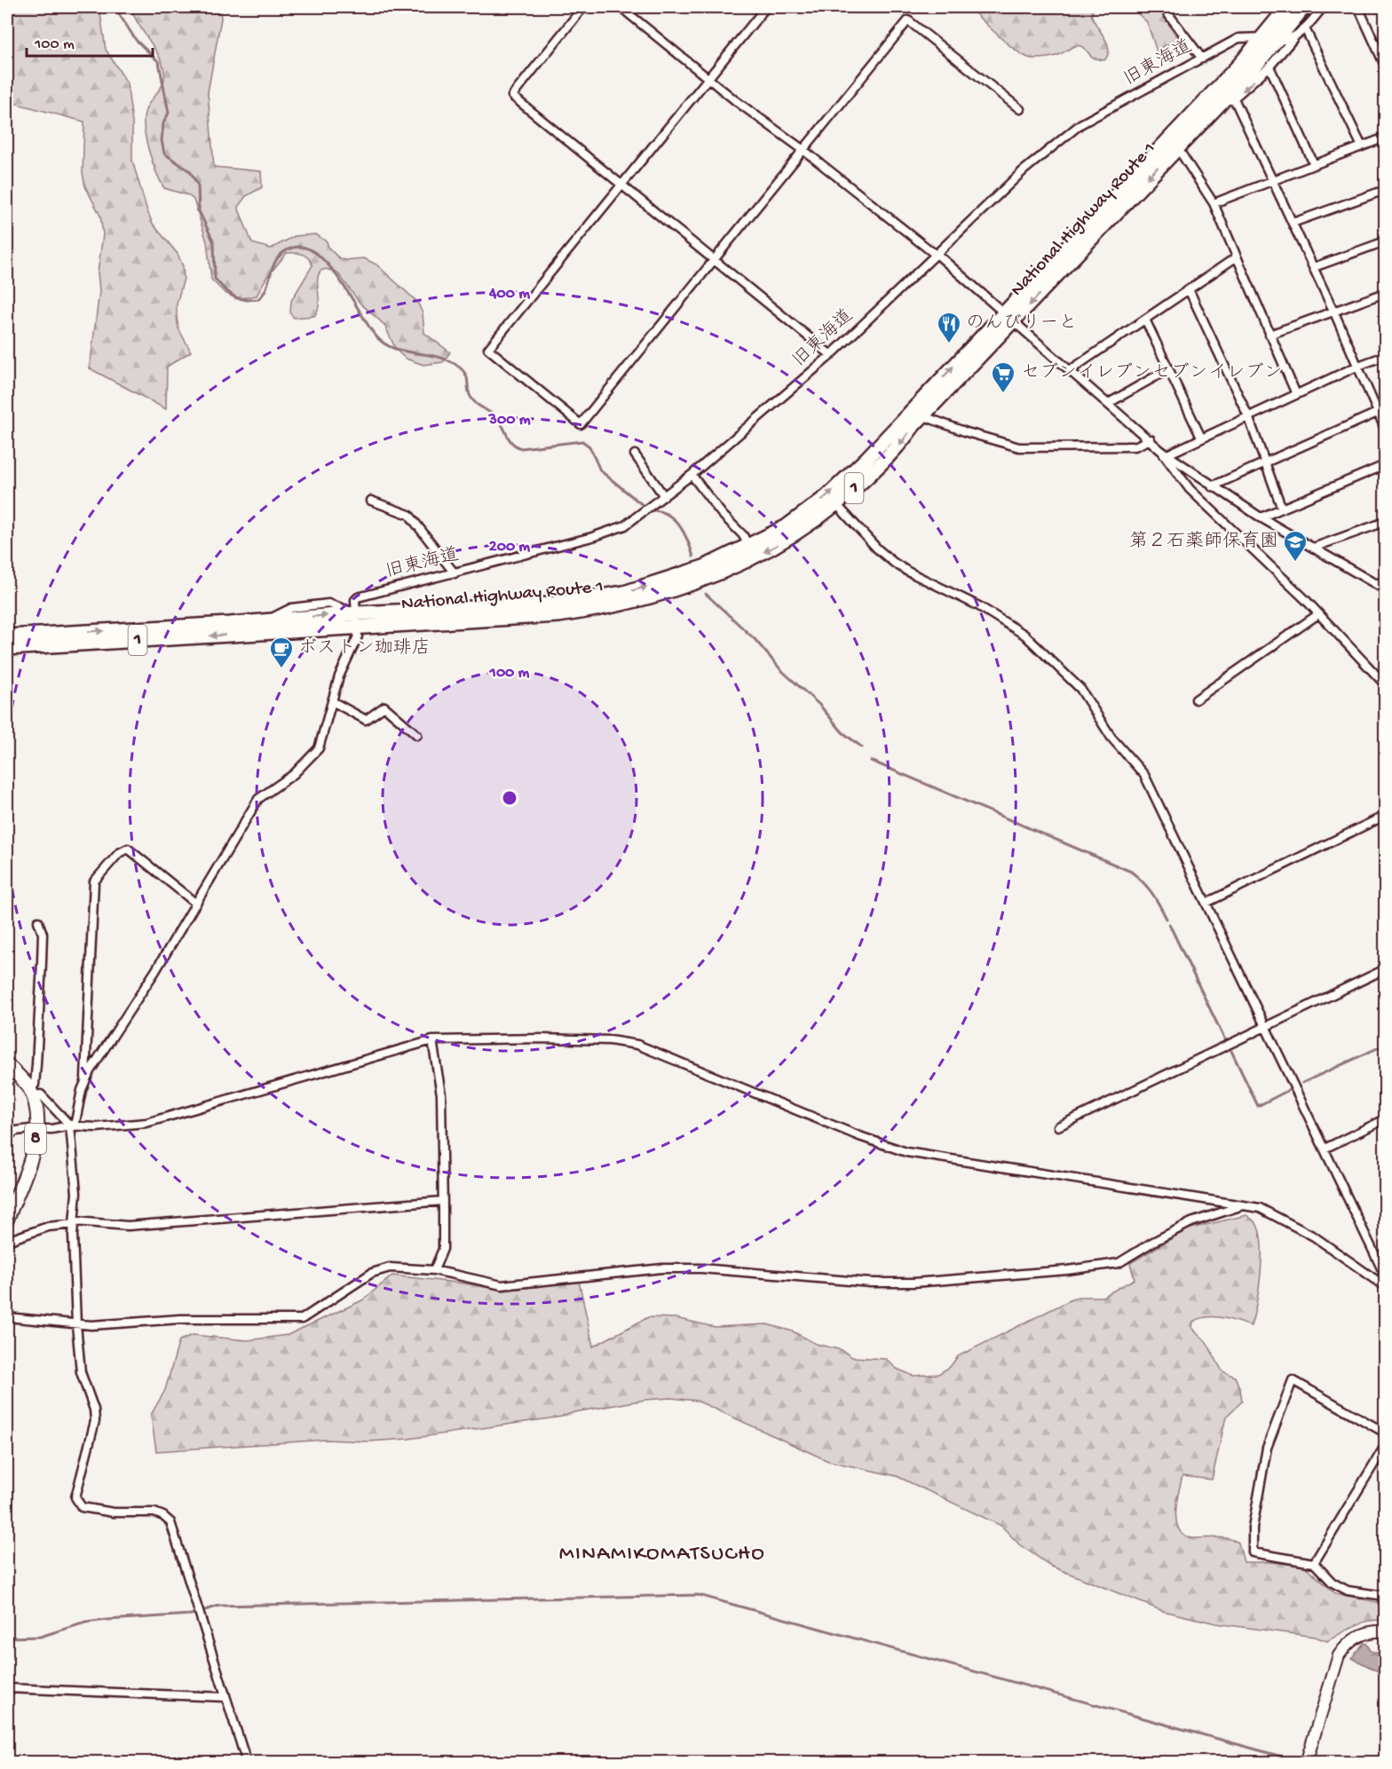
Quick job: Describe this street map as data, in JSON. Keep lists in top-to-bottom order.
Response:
{
  "streets": {
    "highway": ["National Highway Route 1", "1"],
    "main road": ["8"],
    "street": ["旧東海道"]
  },
  "crossings": [
    ["旧東海道", "National Highway Route 1"]
  ],
  "districts": ["MINAMIKOMATSUCHO"],
  "places": {
    "restaurant": ["のんびりーと"],
    "supermarket": ["セブンイレブンセブンイレブン"],
    "school or university": ["第２石薬師保育園"],
    "cafe": ["ボストン珈琲店"]
  },
  "scale_bar": "100 m",
  "rings": [
    "400 m",
    "300 m",
    "200 m",
    "100 m"
  ]
}
